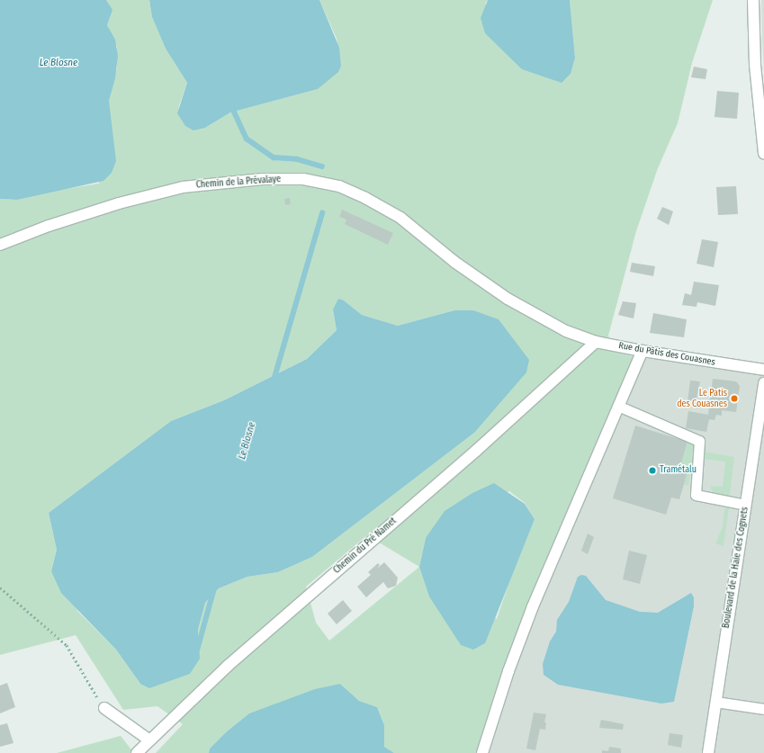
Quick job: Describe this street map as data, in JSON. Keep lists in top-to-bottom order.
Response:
{
  "streets": {
    "street": [
      "Chemin de la Prévalaye",
      "Rue du Pâtis des Couasnes",
      "Chemin du Pré Namet",
      "Boulevard de la Haie des Cognets"
    ]
  },
  "crossings": [
    ["Chemin de la Prévalaye", "Rue du Pâtis des Couasnes"],
    ["Rue du Pâtis des Couasnes", "Chemin du Pré Namet"]
  ],
  "water": ["Le Blosne"],
  "places": ["Le Patis des Couasnes", "Tramétalu"]
}
